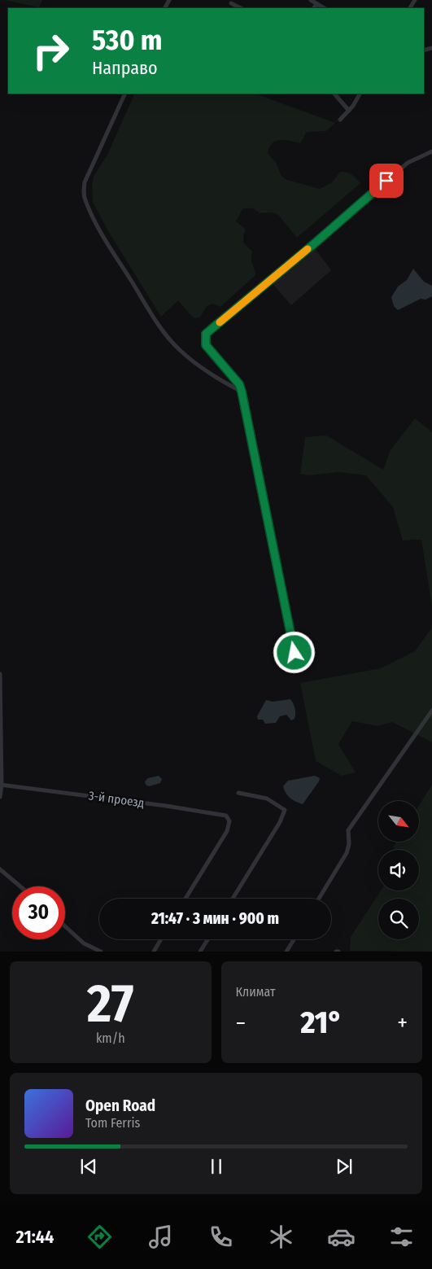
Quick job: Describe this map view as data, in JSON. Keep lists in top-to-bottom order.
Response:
{
  "streets": {
    "street": ["3-й проезд"]
  },
  "north": "bottom right",
  "page": {
    "turn": ["530 m", "Направо"],
    "limit": "30",
    "trip": "21:47 · 3 мин · 900 m",
    "tile": [
      ["27", "km/h"],
      "Климат"
    ],
    "heat": ["−", "21°", "+"],
    "song": ["Open Road", "Tom Ferris"],
    "tabs": "21:44"
  }
}
